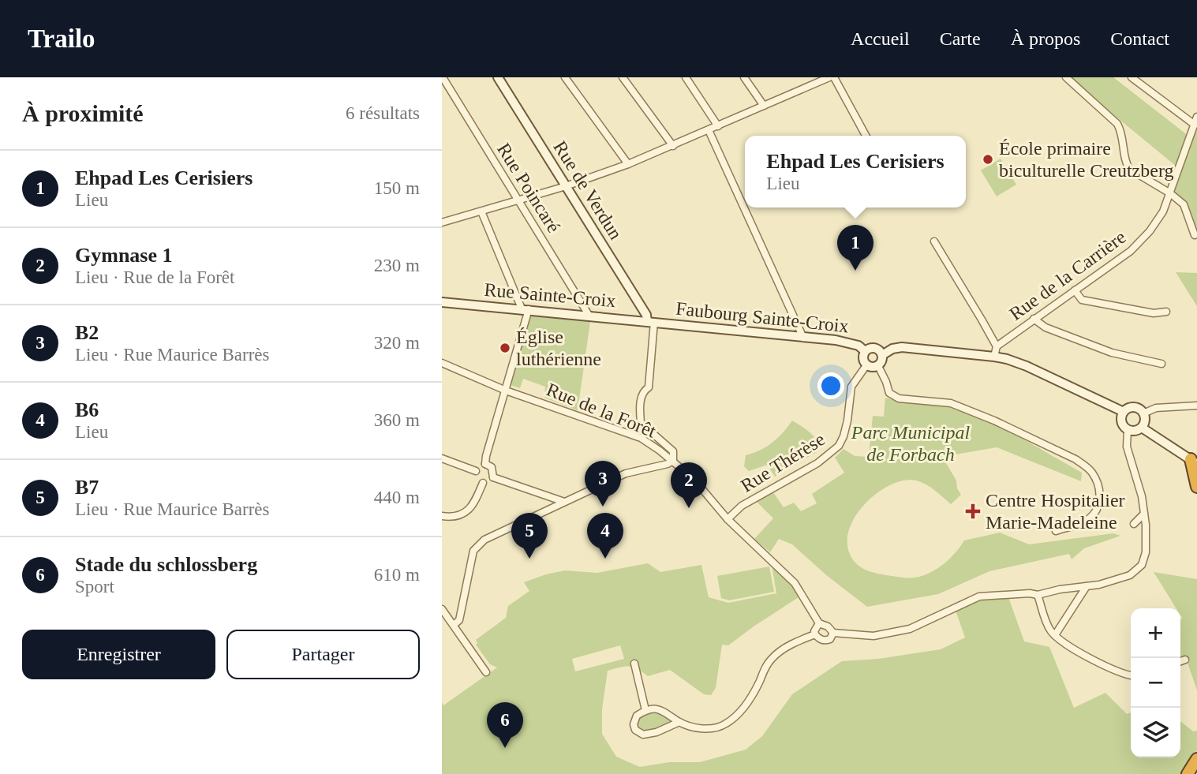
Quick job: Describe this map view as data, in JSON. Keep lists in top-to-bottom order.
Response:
{
  "streets": {
    "main road": ["Rue de Verdun", "Rue Sainte-Croix", "Faubourg Sainte-Croix"],
    "street": [
      "Rue Poincaré",
      "Rue de la Carrière",
      "Rue de la Forêt",
      "Rue Thérèse"
    ]
  },
  "crossings": [
    ["Rue Poincaré", "Rue Sainte-Croix"],
    ["Rue de Verdun", "Rue Sainte-Croix"],
    ["Rue de Verdun", "Faubourg Sainte-Croix"],
    ["Rue Sainte-Croix", "Faubourg Sainte-Croix"],
    ["Faubourg Sainte-Croix", "Rue Thérèse"],
    ["Rue de la Forêt", "Rue Thérèse"]
  ],
  "parks": ["Parc Municipal de Forbach"],
  "places": {
    "other": ["École primaire biculturelle Creutzberg", "Église luthérienne"],
    "health": ["Centre Hospitalier Marie-Madeleine"]
  },
  "page": {
    "header": "Trailo",
    "nav": [
      "Accueil",
      "Carte",
      "À propos",
      "Contact"
    ],
    "heading": ["À proximité", "6 résultats"],
    "popup": ["Ehpad Les Cerisiers", "Lieu"],
    "list": [
      {
        "mark": "1",
        "name": "Ehpad Les Cerisiers",
        "note": "Lieu",
        "value": "150 m"
      },
      {
        "mark": "2",
        "name": "Gymnase 1",
        "note": "Lieu · Rue de la Forêt",
        "value": "230 m"
      },
      {
        "mark": "3",
        "name": "B2",
        "note": "Lieu · Rue Maurice Barrès",
        "value": "320 m"
      },
      {
        "mark": "4",
        "name": "B6",
        "note": "Lieu",
        "value": "360 m"
      },
      {
        "mark": "5",
        "name": "B7",
        "note": "Lieu · Rue Maurice Barrès",
        "value": "440 m"
      },
      {
        "mark": "6",
        "name": "Stade du schlossberg",
        "note": "Sport",
        "value": "610 m"
      }
    ],
    "pins": [
      "1",
      "3",
      "2",
      "4",
      "5",
      "6"
    ],
    "map_buttons": ["+", "−"],
    "buttons": ["Enregistrer", "Partager"]
  }
}
